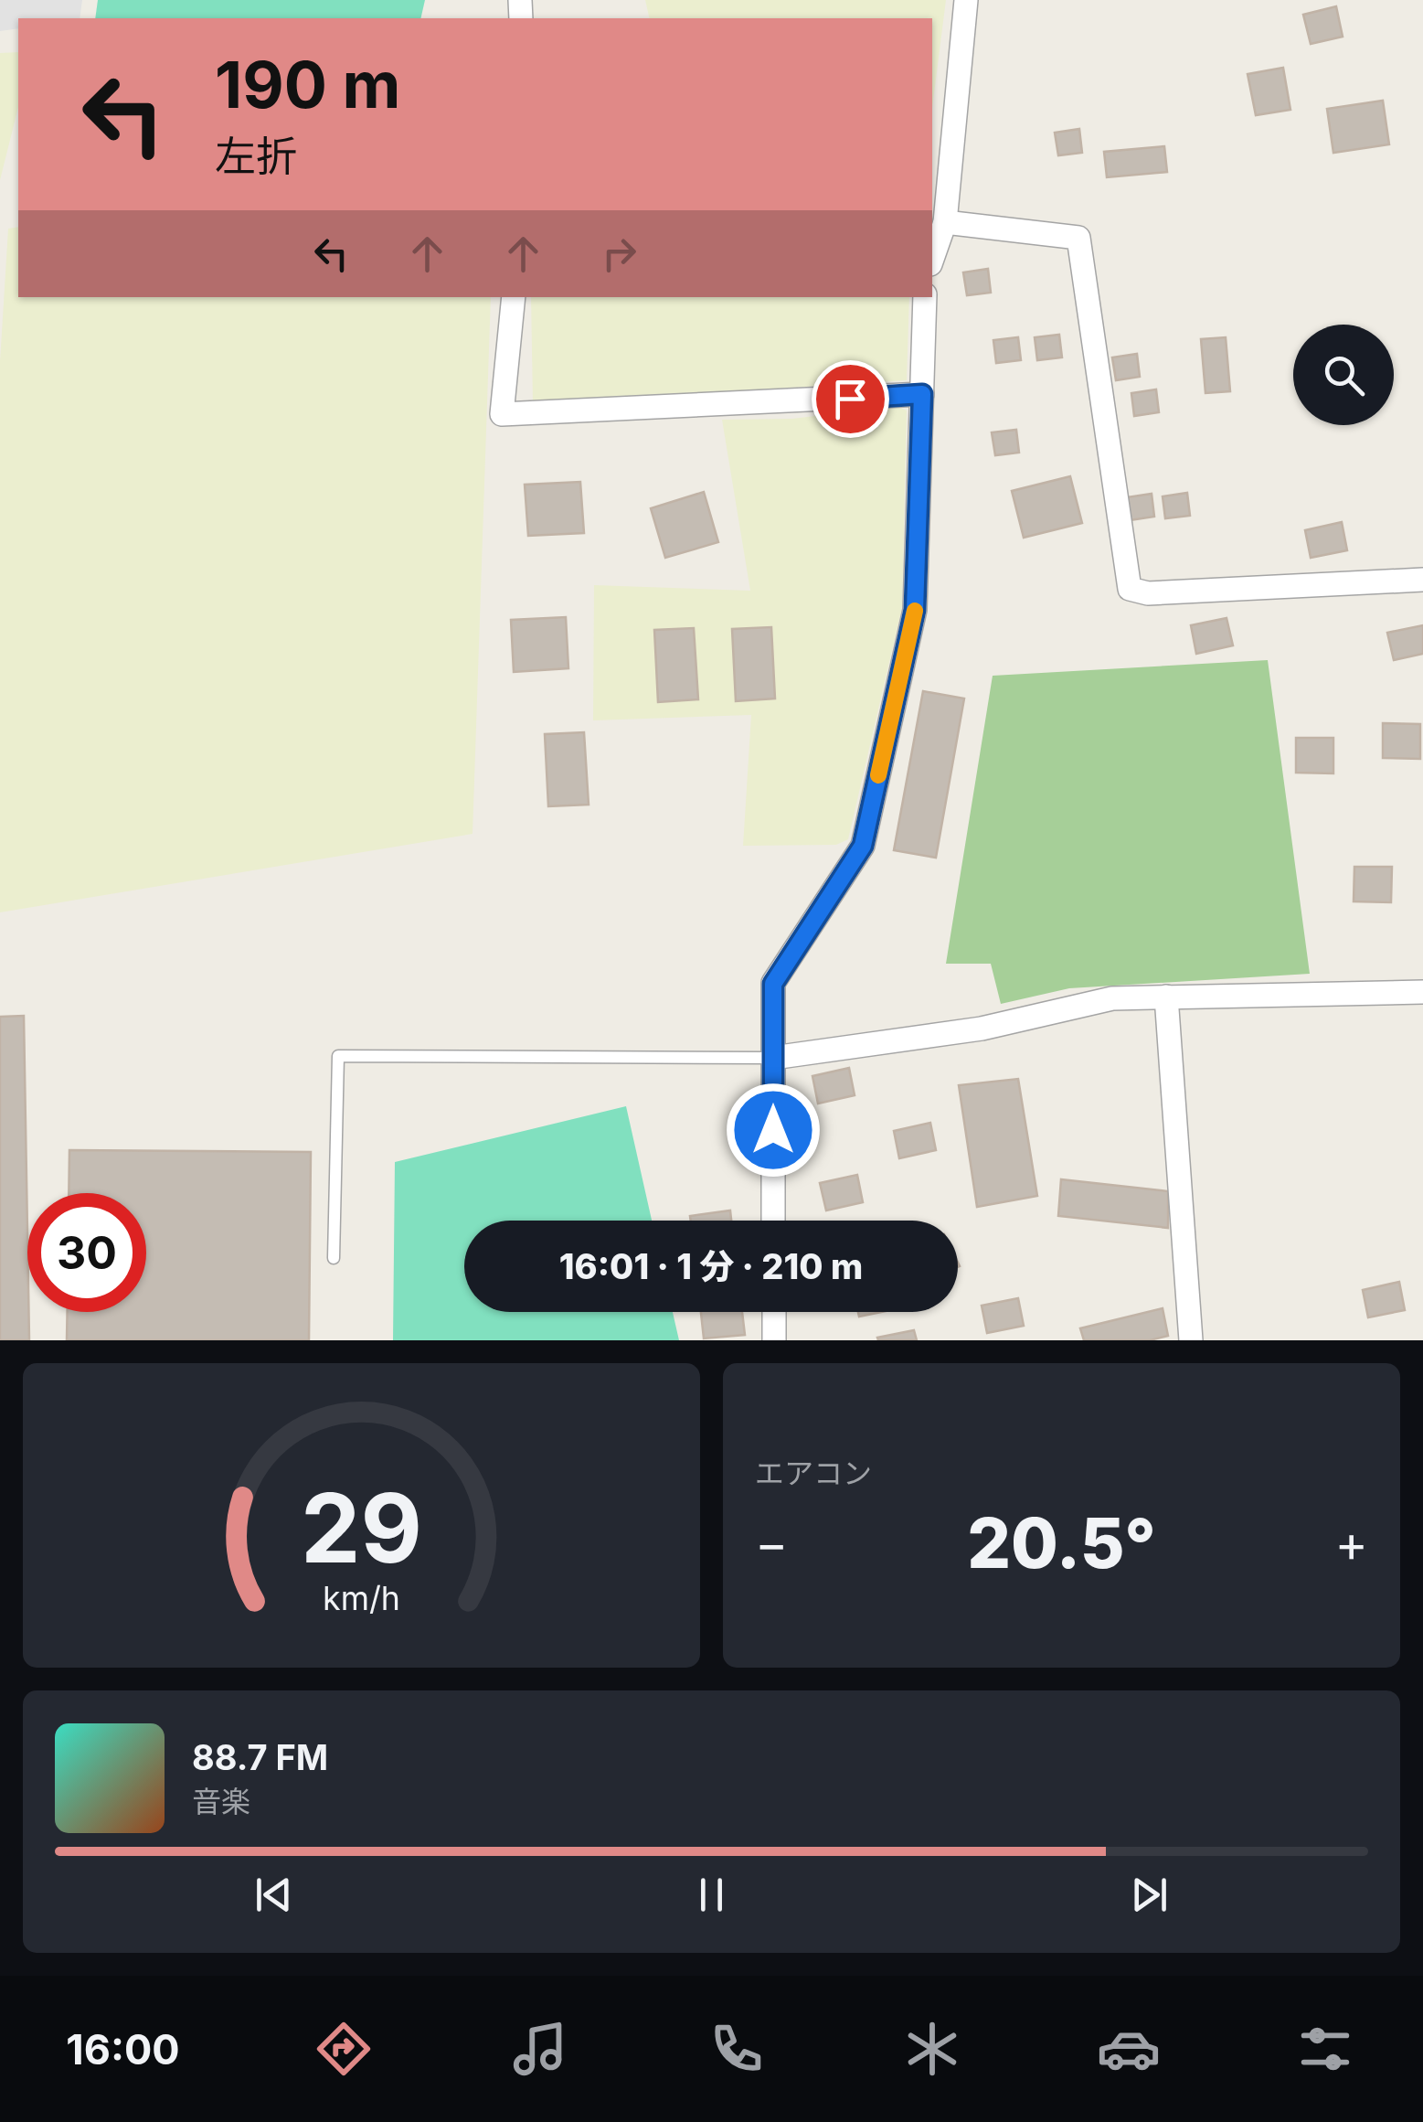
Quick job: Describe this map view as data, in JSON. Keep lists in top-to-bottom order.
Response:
{
  "page": {
    "turn": ["190 m", "左折"],
    "limit": "30",
    "trip": "16:01 · 1 分 · 210 m",
    "tile": "エアコン",
    "heat": ["−", "20.5°", "+"],
    "song": ["88.7 FM", "音楽"],
    "tabs": "16:00",
    "gauge": ["29", "km/h"]
  }
}
